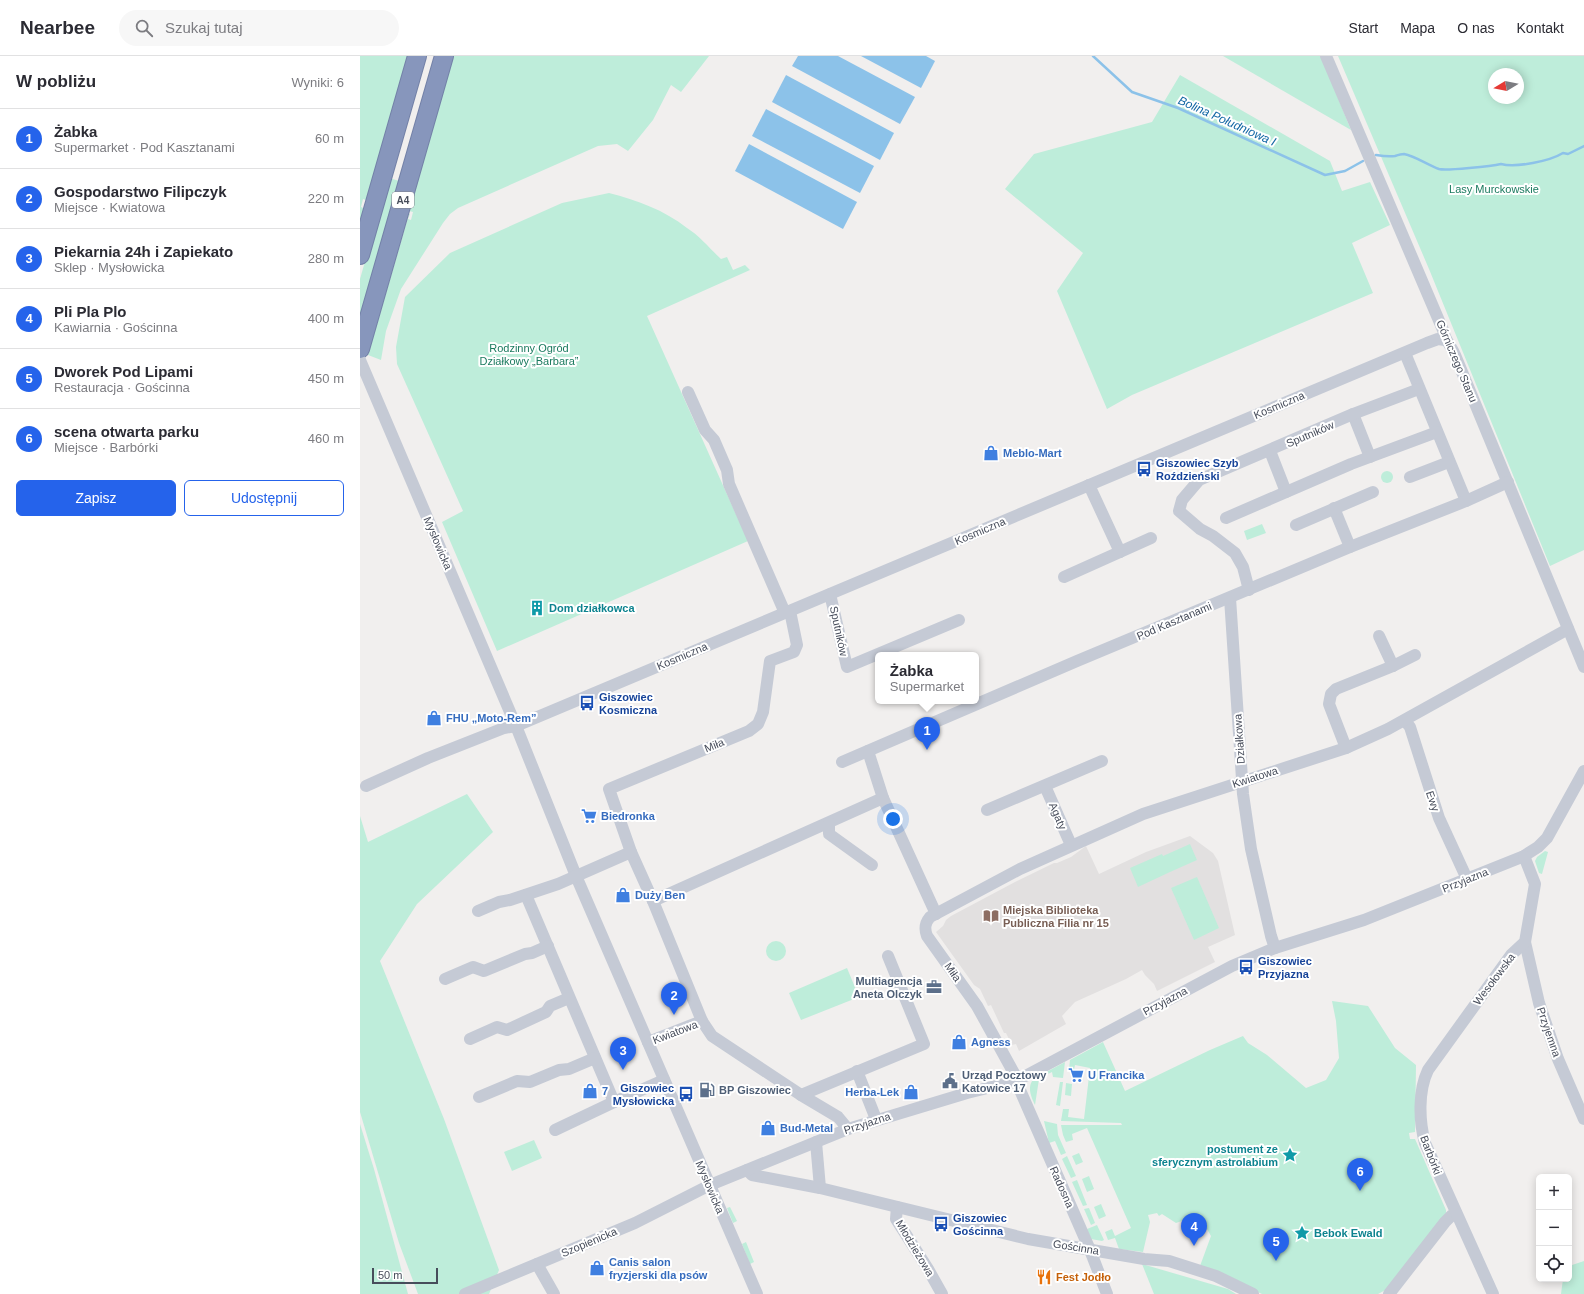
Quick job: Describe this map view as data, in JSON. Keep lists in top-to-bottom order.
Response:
{
  "streets": {
    "highway": ["A4"],
    "street": [
      "Górniczego Stanu",
      "Kosmiczna",
      "Sputników",
      "Mysłowicka",
      "Pod Kasztanami",
      "Działkowa",
      "Miła",
      "Kwiatowa",
      "Ewy",
      "Agaty",
      "Przyjazna",
      "Wesołowska",
      "Przyjemna",
      "Barbórki",
      "Radosna",
      "Szopienicka",
      "Gościnna",
      "Młodzieżowa"
    ]
  },
  "crossings": [
    ["Górniczego Stanu", "Kosmiczna"],
    ["Górniczego Stanu", "Pod Kasztanami"],
    ["Górniczego Stanu", "Kwiatowa"],
    ["Kosmiczna", "Sputników"],
    ["Kosmiczna", "Mysłowicka"],
    ["Kosmiczna", "Miła"],
    ["Sputników", "Pod Kasztanami"],
    ["Mysłowicka", "Kwiatowa"],
    ["Mysłowicka", "Przyjazna"],
    ["Mysłowicka", "Szopienicka"],
    ["Pod Kasztanami", "Działkowa"],
    ["Działkowa", "Kwiatowa"],
    ["Działkowa", "Przyjazna"],
    ["Miła", "Kwiatowa"],
    ["Miła", "Przyjazna"],
    ["Miła", "Radosna"],
    ["Kwiatowa", "Ewy"],
    ["Kwiatowa", "Agaty"],
    ["Ewy", "Przyjazna"],
    ["Przyjazna", "Radosna"],
    ["Przyjazna", "Szopienicka"],
    ["Przyjazna", "Młodzieżowa"],
    ["Wesołowska", "Przyjemna"],
    ["Wesołowska", "Barbórki"],
    ["Radosna", "Gościnna"],
    ["Gościnna", "Młodzieżowa"]
  ],
  "water": ["Bolina Południowa I"],
  "parks": ["Lasy Murckowskie", "Rodzinny Ogród Działkowy „Barbara”"],
  "places": {
    "shop": [
      "Meblo-Mart",
      "FHU „Moto-Rem”",
      "Duży Ben",
      "Agness",
      "7",
      "Herba-Lek",
      "Bud-Metal",
      "Canis salon fryzjerski dla psów"
    ],
    "bus stop": [
      "Giszowiec Szyb Roździeński",
      "Giszowiec Kosmiczna",
      "Giszowiec Przyjazna",
      "Giszowiec Mysłowicka",
      "Giszowiec Gościnna"
    ],
    "building": ["Dom działkowca"],
    "supermarket": ["Biedronka", "U Francika"],
    "library": ["Miejska Biblioteka Publiczna Filia nr 15"],
    "office": ["Multiagencja Aneta Olczyk"],
    "public building": ["Urząd Pocztowy Katowice 17"],
    "fuel station": ["BP Giszowiec"],
    "place": ["postument ze sferycznym astrolabium", "Bebok Ewald"],
    "restaurant": ["Fest Jodło"]
  },
  "scale_bar": "50 m",
  "north": "left",
  "page": {
    "header": "Nearbee",
    "search": "Szukaj tutaj",
    "nav": [
      "Start",
      "Mapa",
      "O nas",
      "Kontakt"
    ],
    "heading": ["W pobliżu", "Wyniki: 6"],
    "list": [
      {
        "mark": "1",
        "name": "Żabka",
        "note": "Supermarket · Pod Kasztanami",
        "value": "60 m"
      },
      {
        "mark": "2",
        "name": "Gospodarstwo Filipczyk",
        "note": "Miejsce · Kwiatowa",
        "value": "220 m"
      },
      {
        "mark": "3",
        "name": "Piekarnia 24h i Zapiekato",
        "note": "Sklep · Mysłowicka",
        "value": "280 m"
      },
      {
        "mark": "4",
        "name": "Pli Pla Plo",
        "note": "Kawiarnia · Gościnna",
        "value": "400 m"
      },
      {
        "mark": "5",
        "name": "Dworek Pod Lipami",
        "note": "Restauracja · Gościnna",
        "value": "450 m"
      },
      {
        "mark": "6",
        "name": "scena otwarta parku",
        "note": "Miejsce · Barbórki",
        "value": "460 m"
      }
    ],
    "buttons": ["Zapisz", "Udostępnij"],
    "popup": ["Żabka", "Supermarket"],
    "pins": [
      "1",
      "2",
      "3",
      "6",
      "4",
      "5"
    ],
    "map_buttons": ["+", "−"],
    "scale": "50 m"
  }
}
